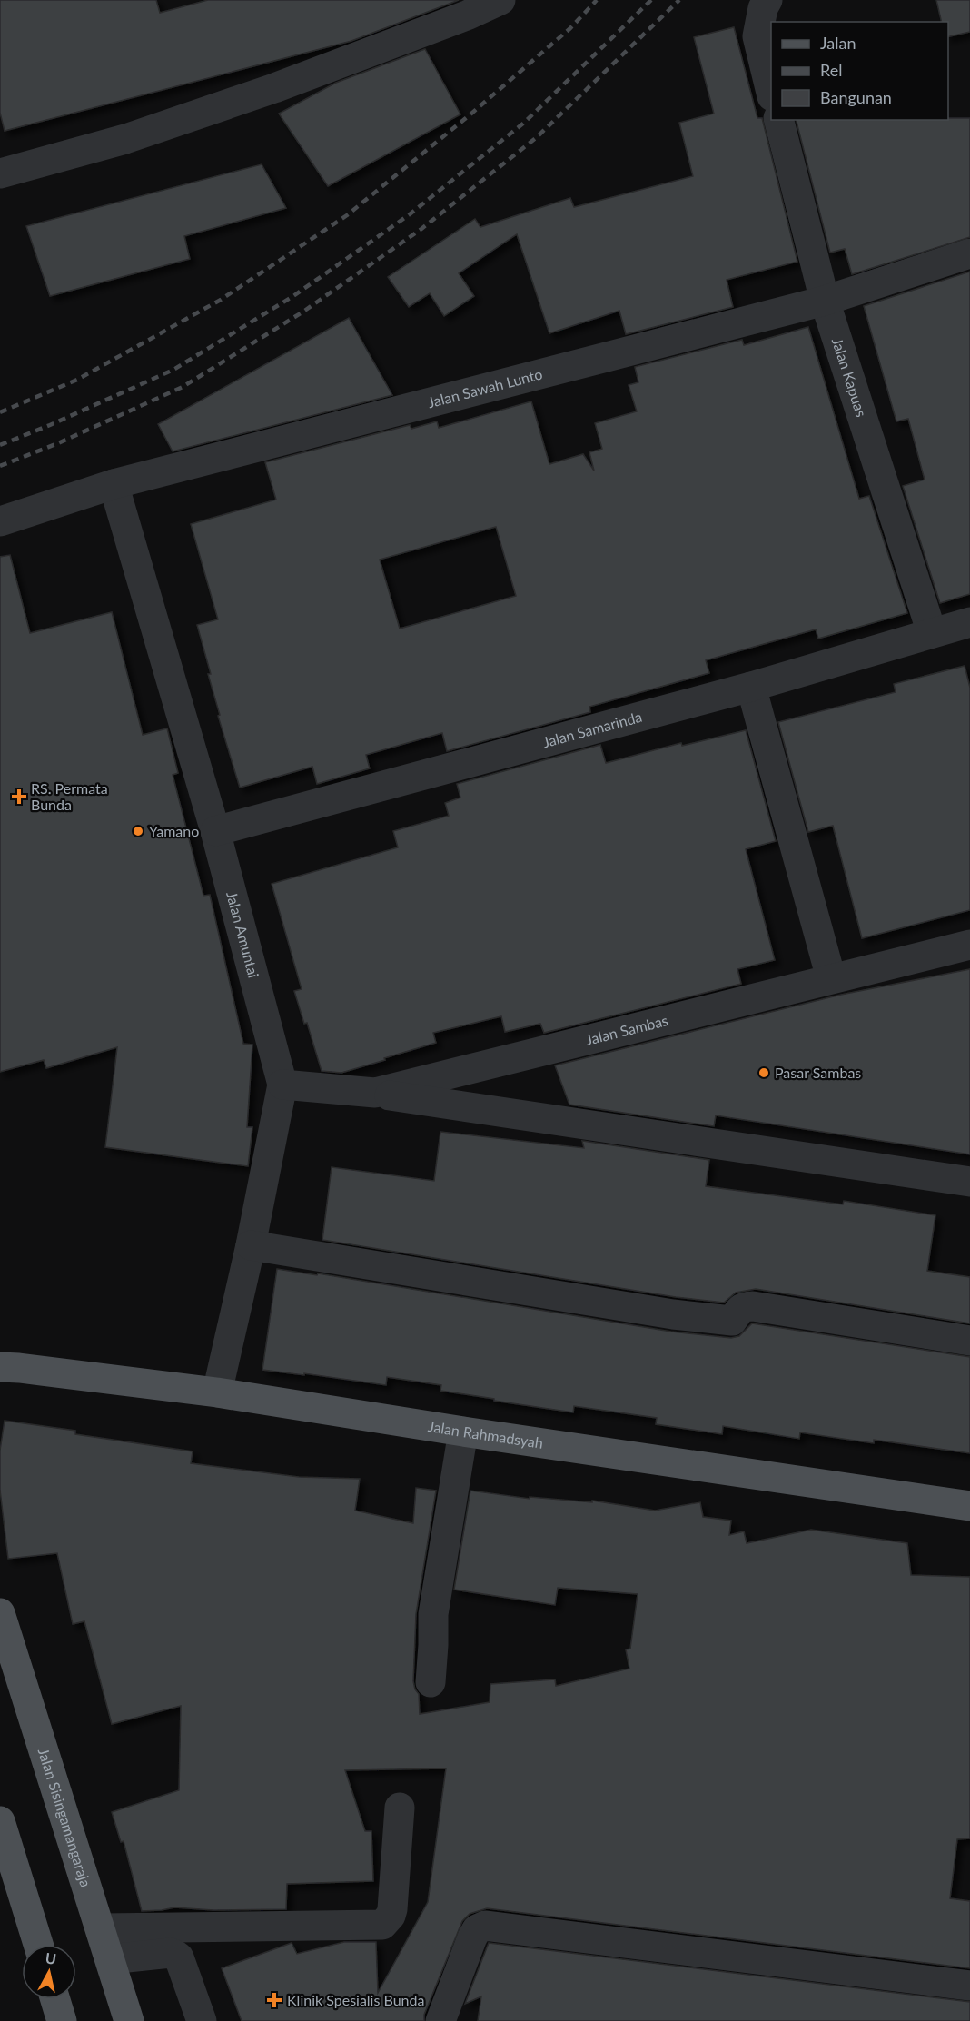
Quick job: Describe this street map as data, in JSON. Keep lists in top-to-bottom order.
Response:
{
  "streets": {
    "main road": ["Jalan Rahmadsyah", "Jalan Sisingamangaraja"],
    "street": [
      "Jalan Kapuas",
      "Jalan Sawah Lunto",
      "Jalan Samarinda",
      "Jalan Amuntai",
      "Jalan Sambas"
    ]
  },
  "crossings": [
    ["Jalan Kapuas", "Jalan Sawah Lunto"],
    ["Jalan Kapuas", "Jalan Samarinda"],
    ["Jalan Sawah Lunto", "Jalan Amuntai"],
    ["Jalan Samarinda", "Jalan Amuntai"],
    ["Jalan Amuntai", "Jalan Sambas"],
    ["Jalan Amuntai", "Jalan Rahmadsyah"]
  ],
  "places": {
    "health": ["RS. Permata Bunda", "Klinik Spesialis Bunda"],
    "other": ["Yamano", "Pasar Sambas"]
  },
  "legend": ["Jalan", "Rel", "Bangunan"],
  "north": "top"
}
